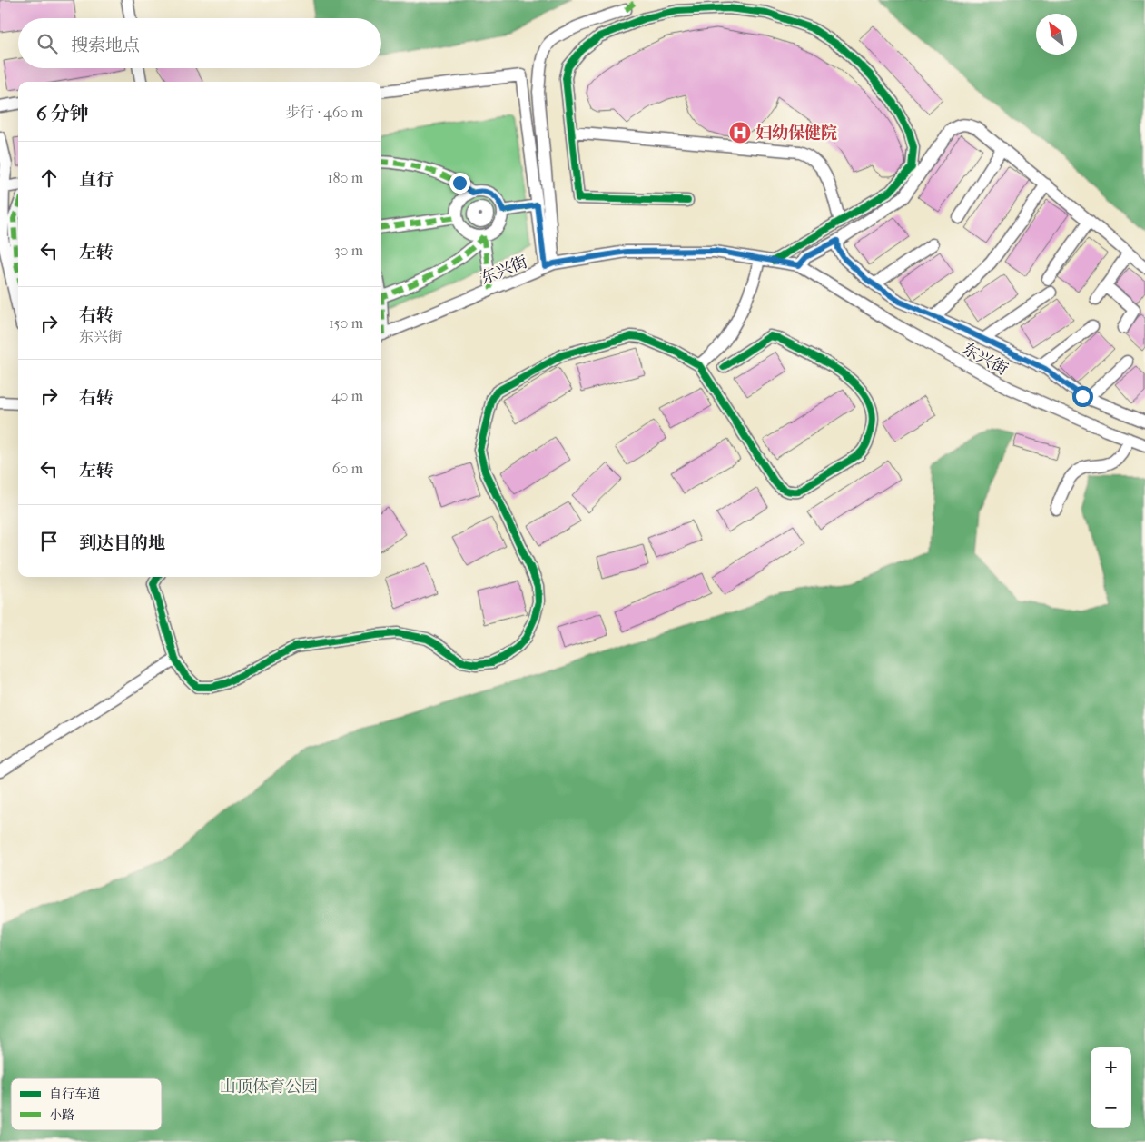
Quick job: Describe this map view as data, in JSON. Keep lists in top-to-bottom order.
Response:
{
  "streets": {
    "street": ["东兴街"]
  },
  "parks": ["山顶体育公园"],
  "places": {
    "hospital": ["妇幼保健院"]
  },
  "legend": ["自行车道", "小路"],
  "north": "top left",
  "page": {
    "search": "搜索地点",
    "heading": ["6 分钟", "步行 · 460 m"],
    "list": [
      ["直行", "180 m"],
      ["左转", "30 m"],
      ["右转", "东兴街", "150 m"],
      ["右转", "40 m"],
      ["左转", "60 m"],
      "到达目的地"
    ],
    "map_buttons": ["+", "−"]
  }
}
